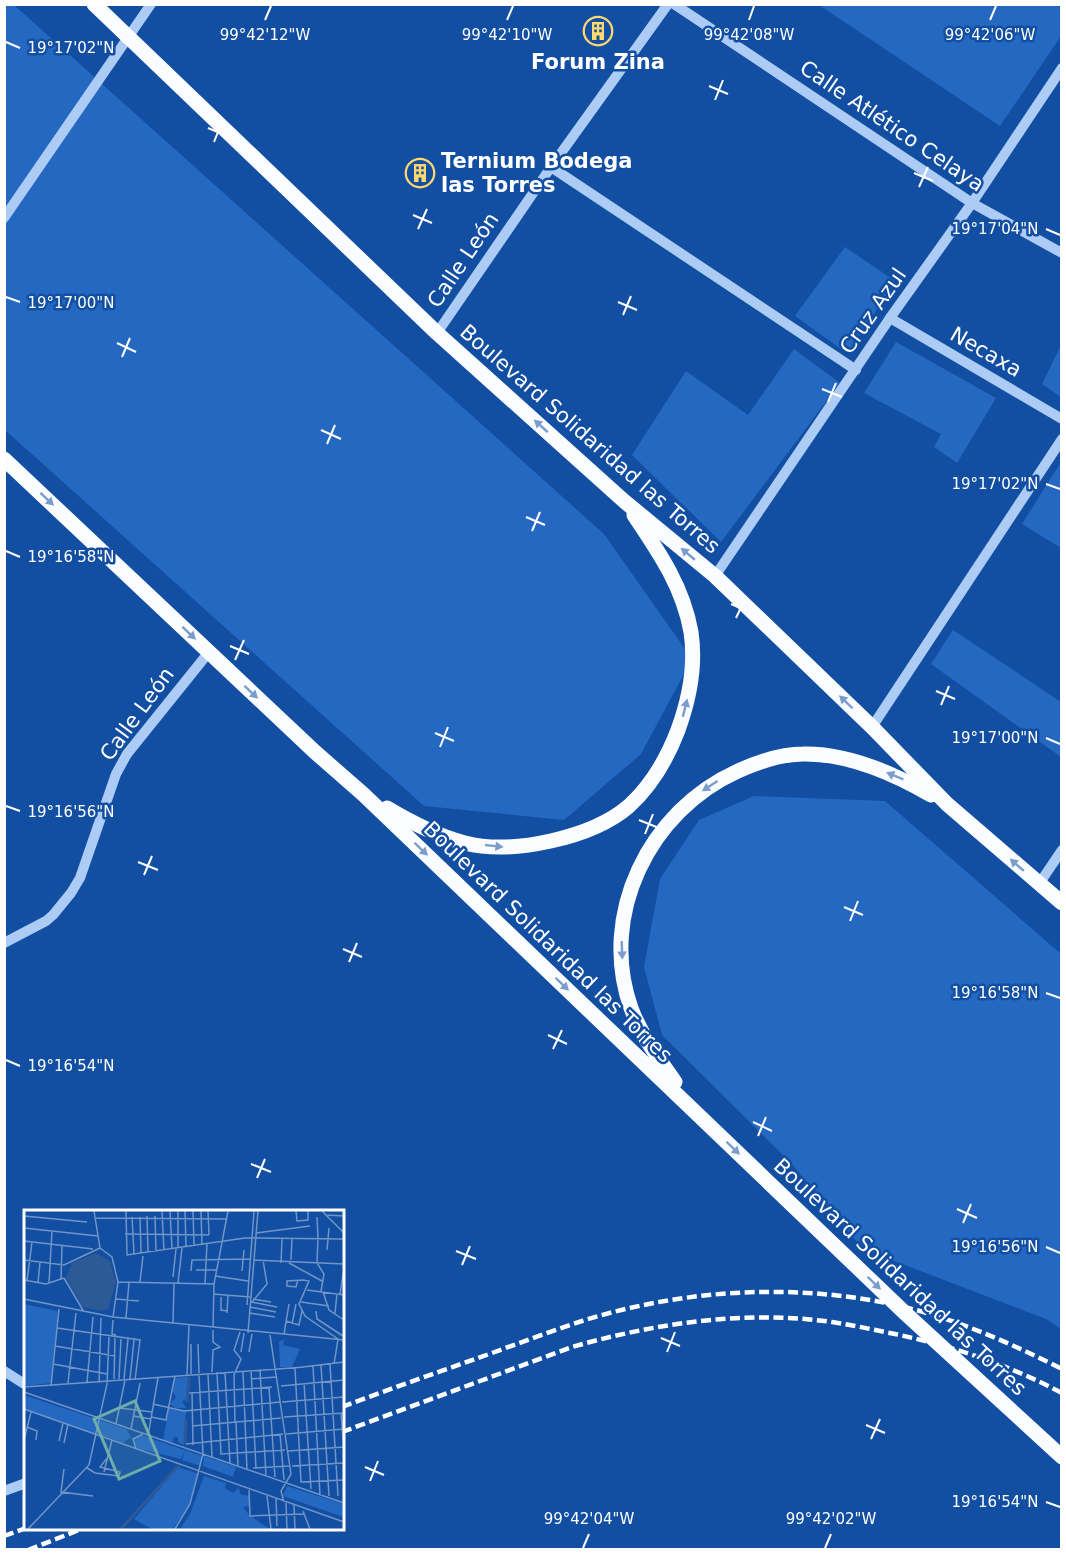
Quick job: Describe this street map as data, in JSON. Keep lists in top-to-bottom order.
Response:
{
  "streets": {
    "main road": ["Boulevard Solidaridad las Torres"],
    "street": [
      "Calle Atlético Celaya",
      "Calle León",
      "Cruz Azul",
      "Necaxa"
    ]
  },
  "crossings": [
    ["Calle Atlético Celaya", "Cruz Azul"],
    ["Calle León", "Boulevard Solidaridad las Torres"],
    ["Cruz Azul", "Necaxa"],
    ["Cruz Azul", "Boulevard Solidaridad las Torres"]
  ],
  "places": {
    "building": ["Forum Zina", "Ternium Bodega las Torres"]
  },
  "coordinates": [
    "99°42'12\"W",
    "99°42'10\"W",
    "99°42'08\"W",
    "99°42'06\"W",
    "19°17'02\"N",
    "19°17'04\"N",
    "19°17'00\"N",
    "19°16'58\"N",
    "19°16'56\"N",
    "19°16'54\"N",
    "99°42'04\"W",
    "99°42'02\"W"
  ]
}
